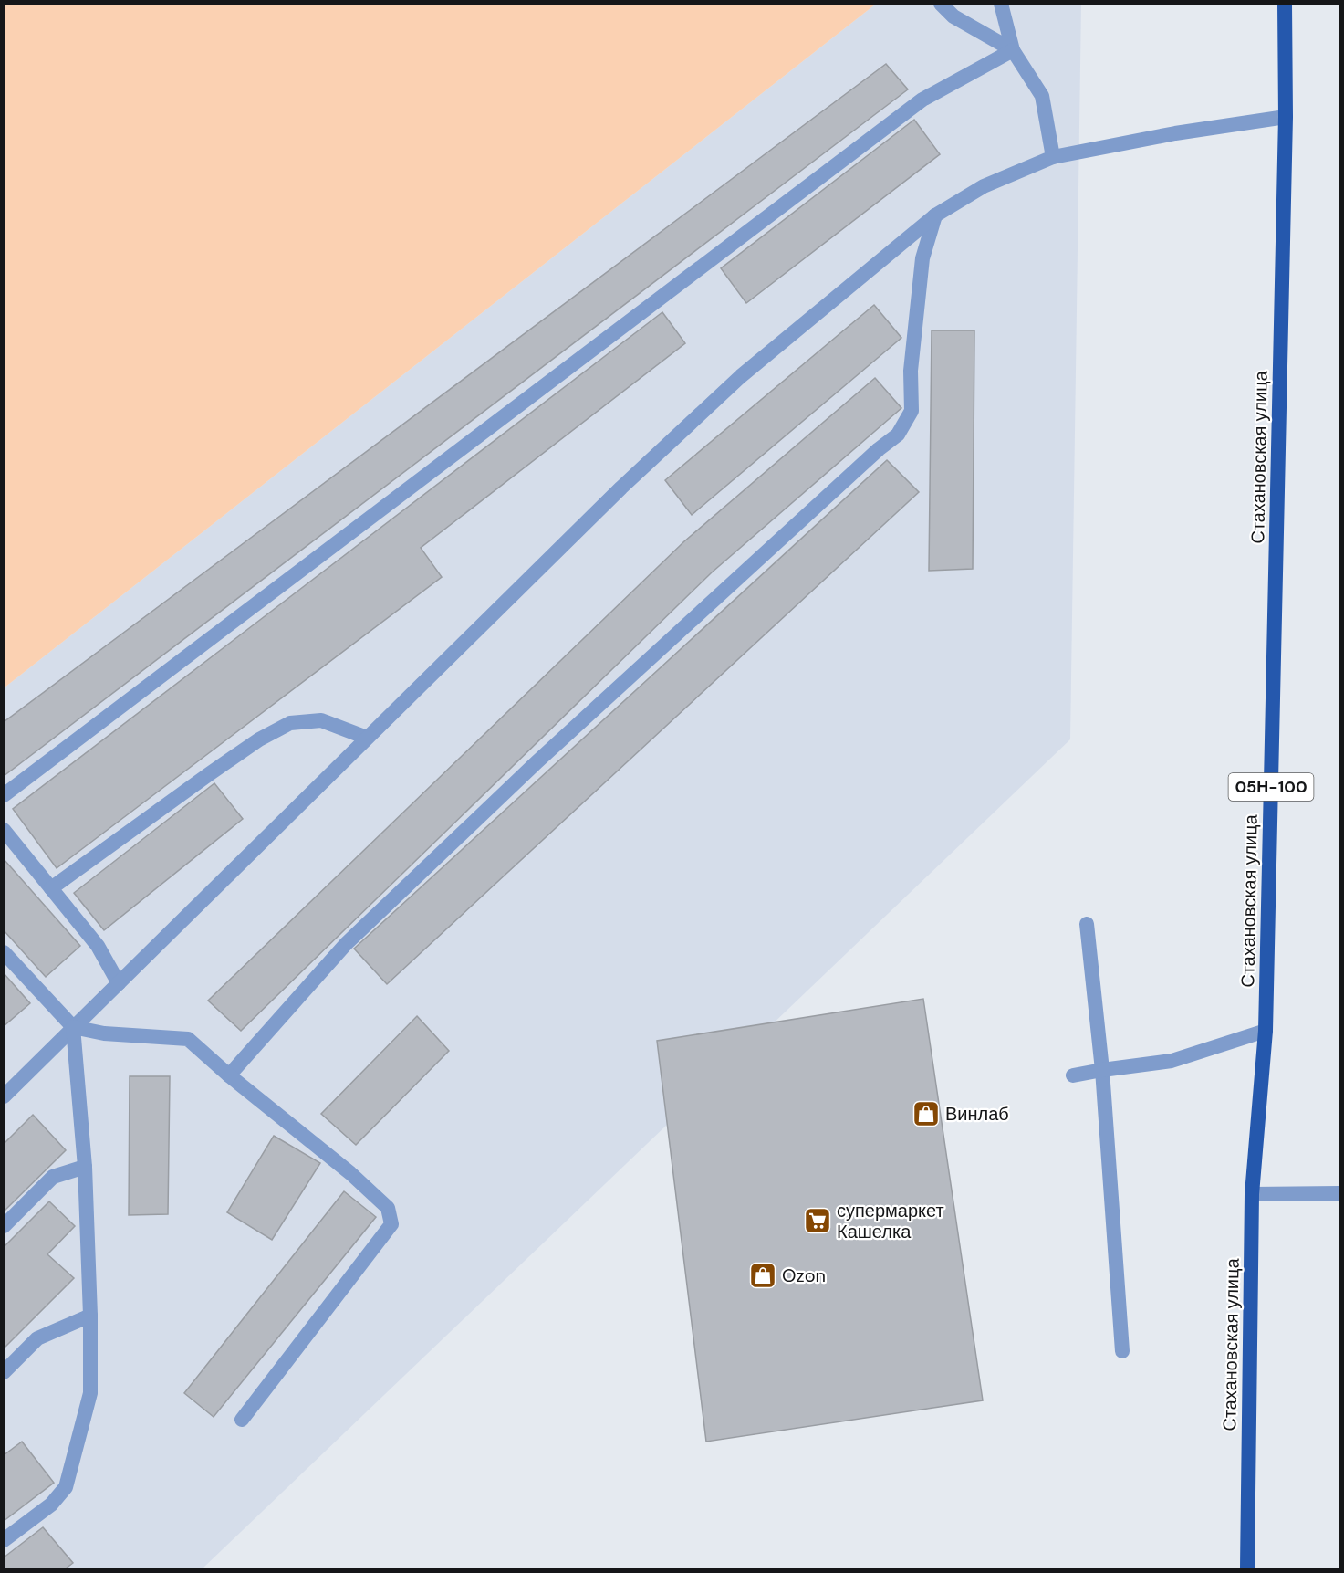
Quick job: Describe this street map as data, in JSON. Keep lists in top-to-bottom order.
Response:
{
  "streets": {
    "main road": ["Стахановская улица", "05Н-100"]
  },
  "places": {
    "shop": ["Винлаб", "Ozon"],
    "supermarket": ["супермаркет Кашелка"]
  }
}
